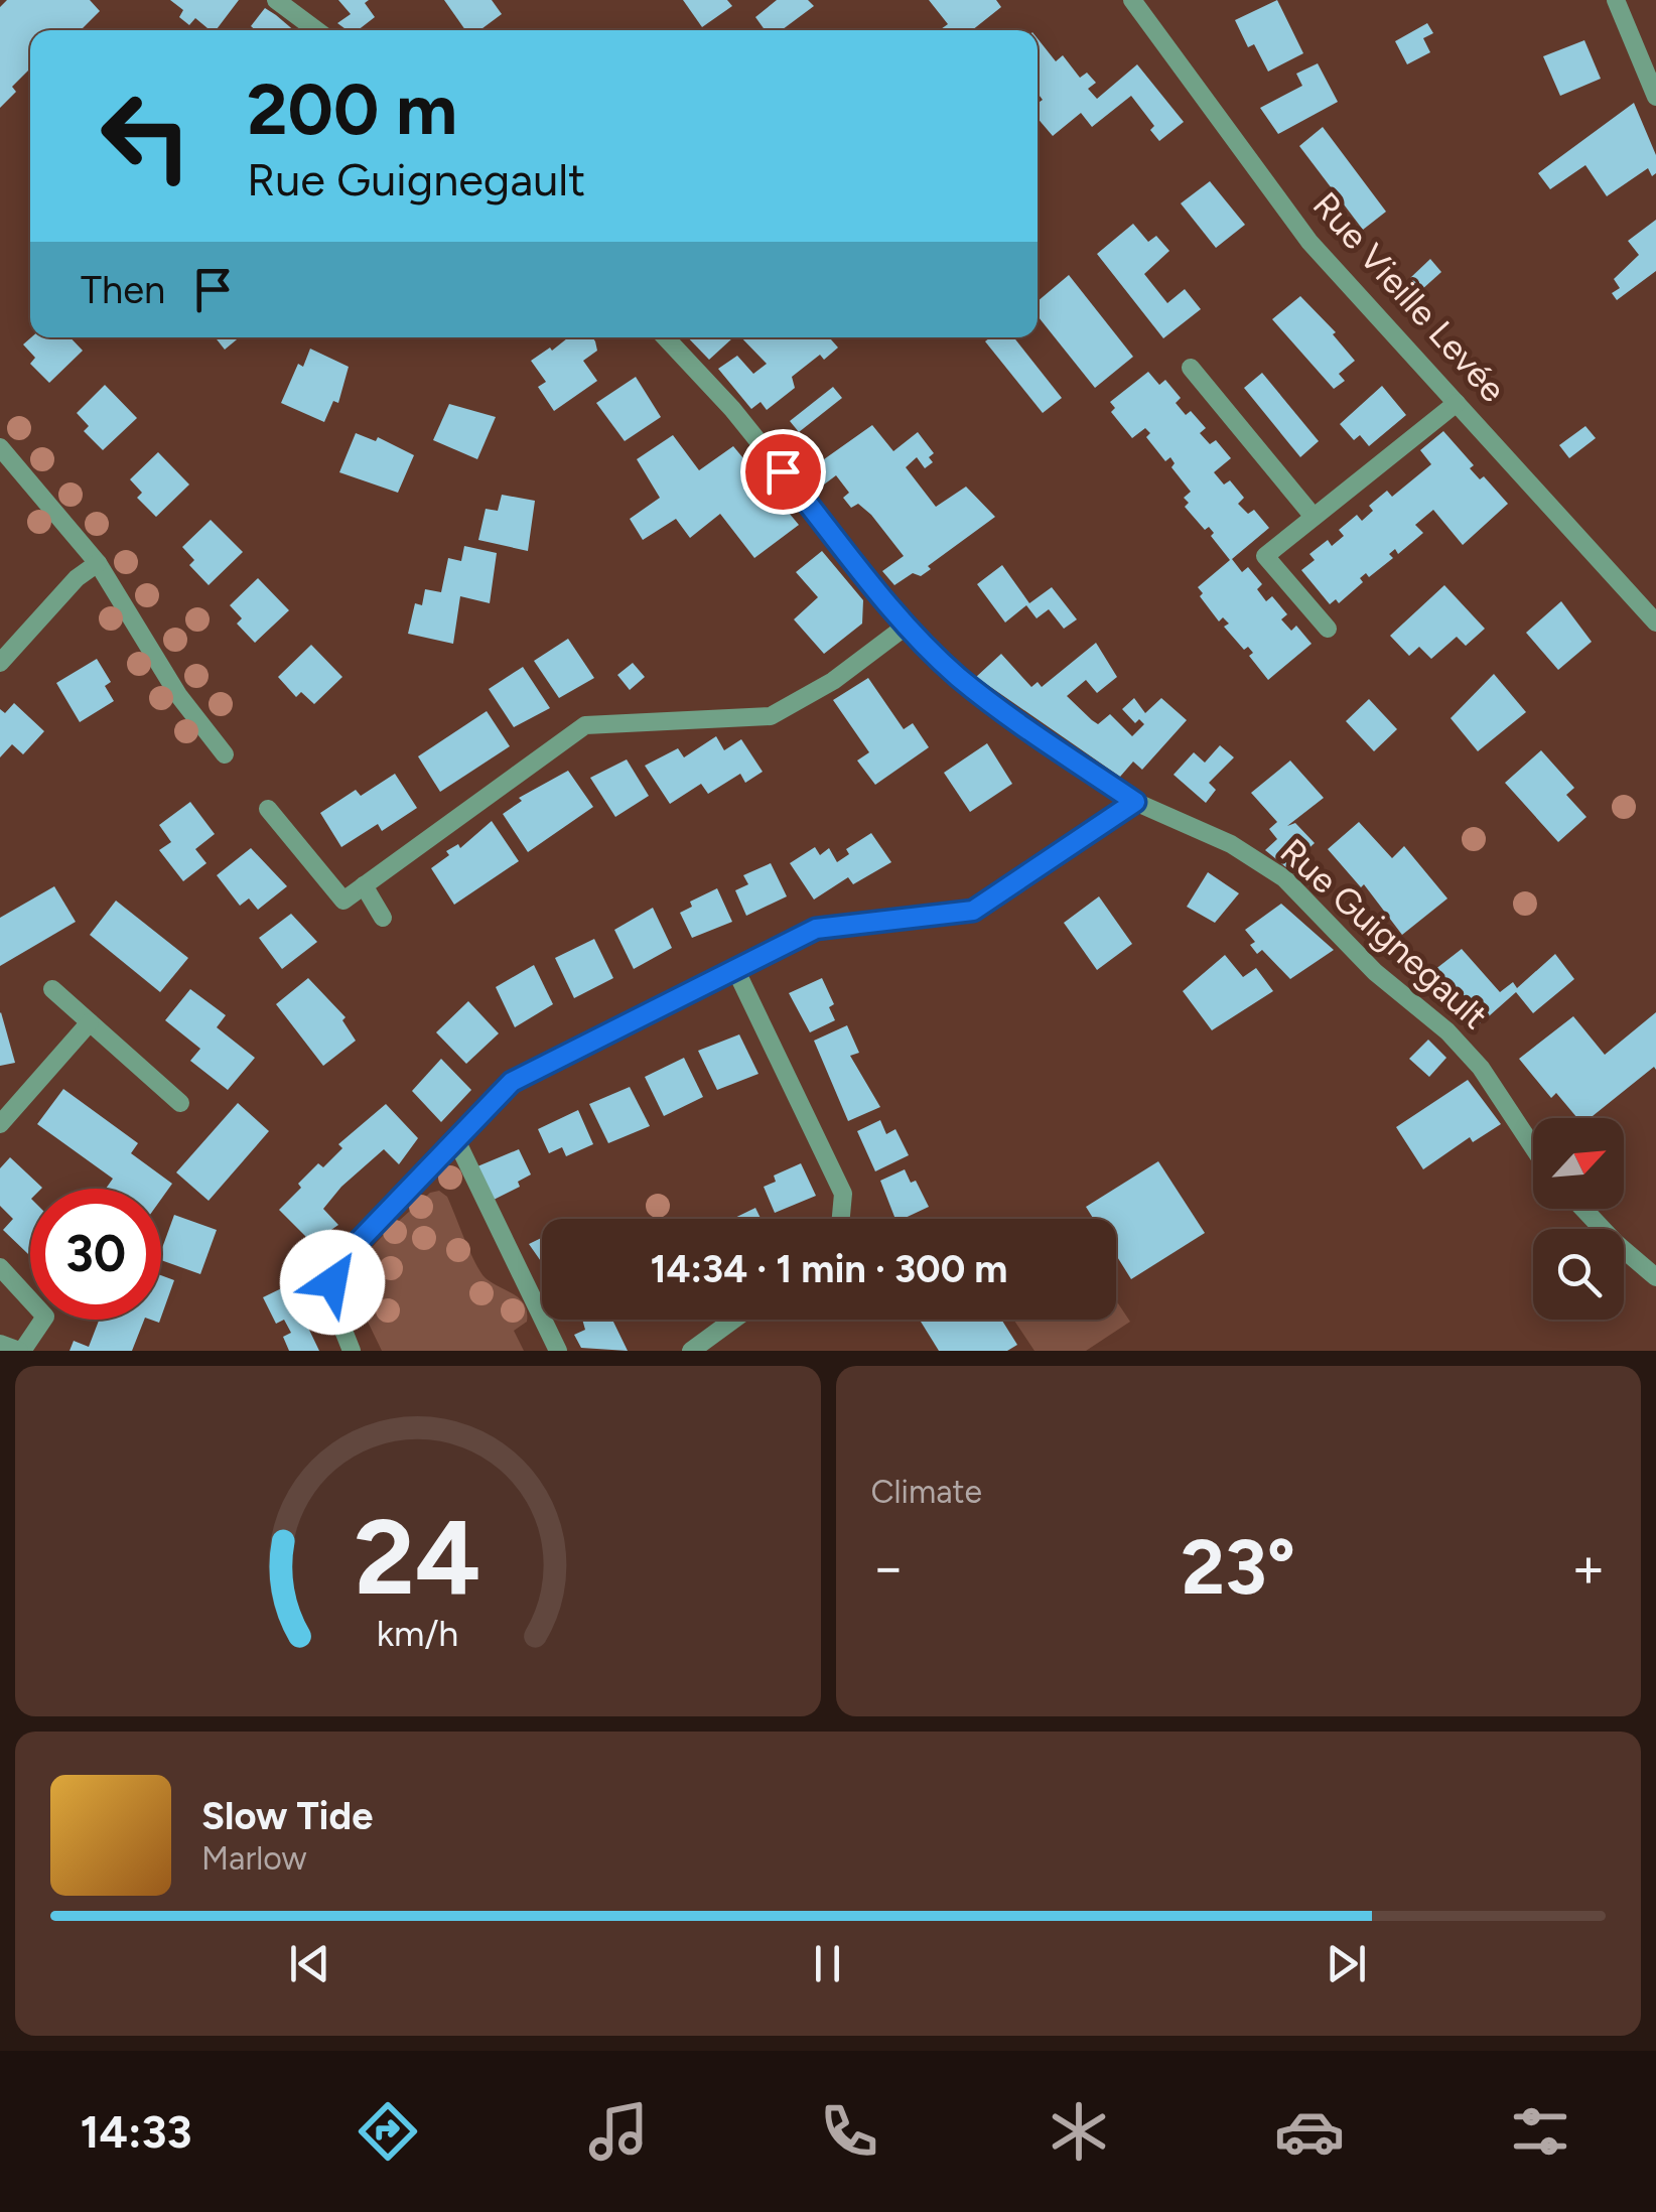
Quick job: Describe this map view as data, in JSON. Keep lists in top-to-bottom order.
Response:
{
  "streets": {
    "street": ["Rue Vieille Levée", "Rue Guignegault"]
  },
  "north": "top right",
  "page": {
    "turn": ["200 m", "Rue Guignegault"],
    "then": "Then",
    "limit": "30",
    "trip": "14:34 · 1 min · 300 m",
    "tile": "Climate",
    "heat": ["−", "23°", "+"],
    "song": ["Slow Tide", "Marlow"],
    "tabs": "14:33",
    "gauge": ["24", "km/h"]
  }
}
